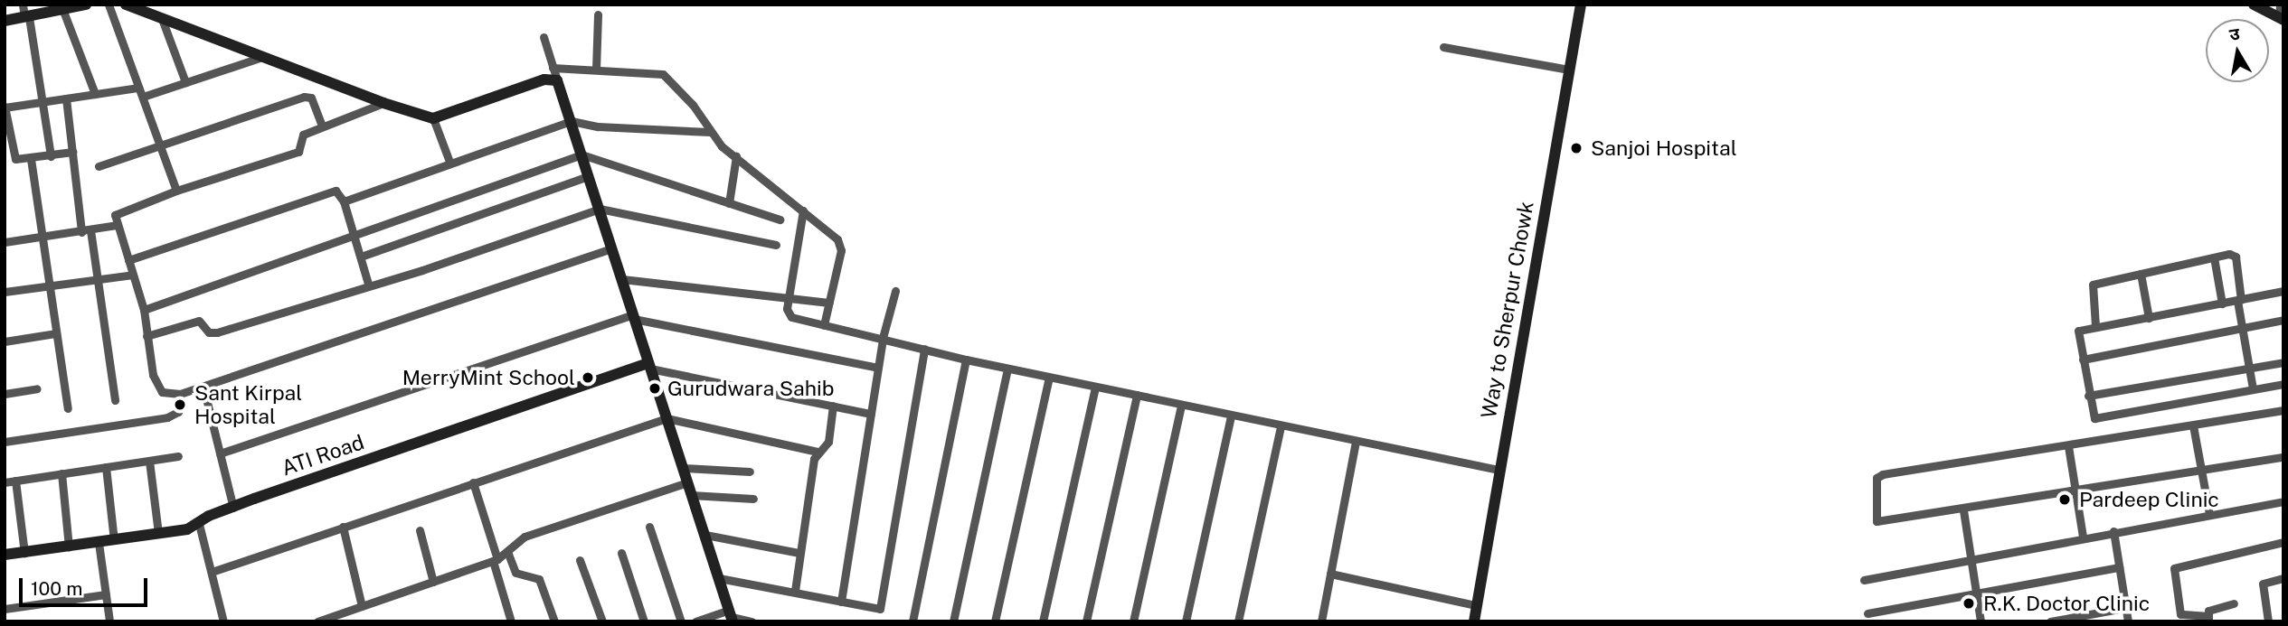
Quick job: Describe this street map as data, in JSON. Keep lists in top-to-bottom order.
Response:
{
  "streets": {
    "street": ["Way to Sherpur Chowk", "ATI Road"]
  },
  "places": [
    "Sanjoi Hospital",
    "MerryMint School",
    "Gurudwara Sahib",
    "Sant Kirpal Hospital",
    "Pardeep Clinic",
    "R.K. Doctor Clinic"
  ],
  "scale_bar": "100 m",
  "north": "top"
}
